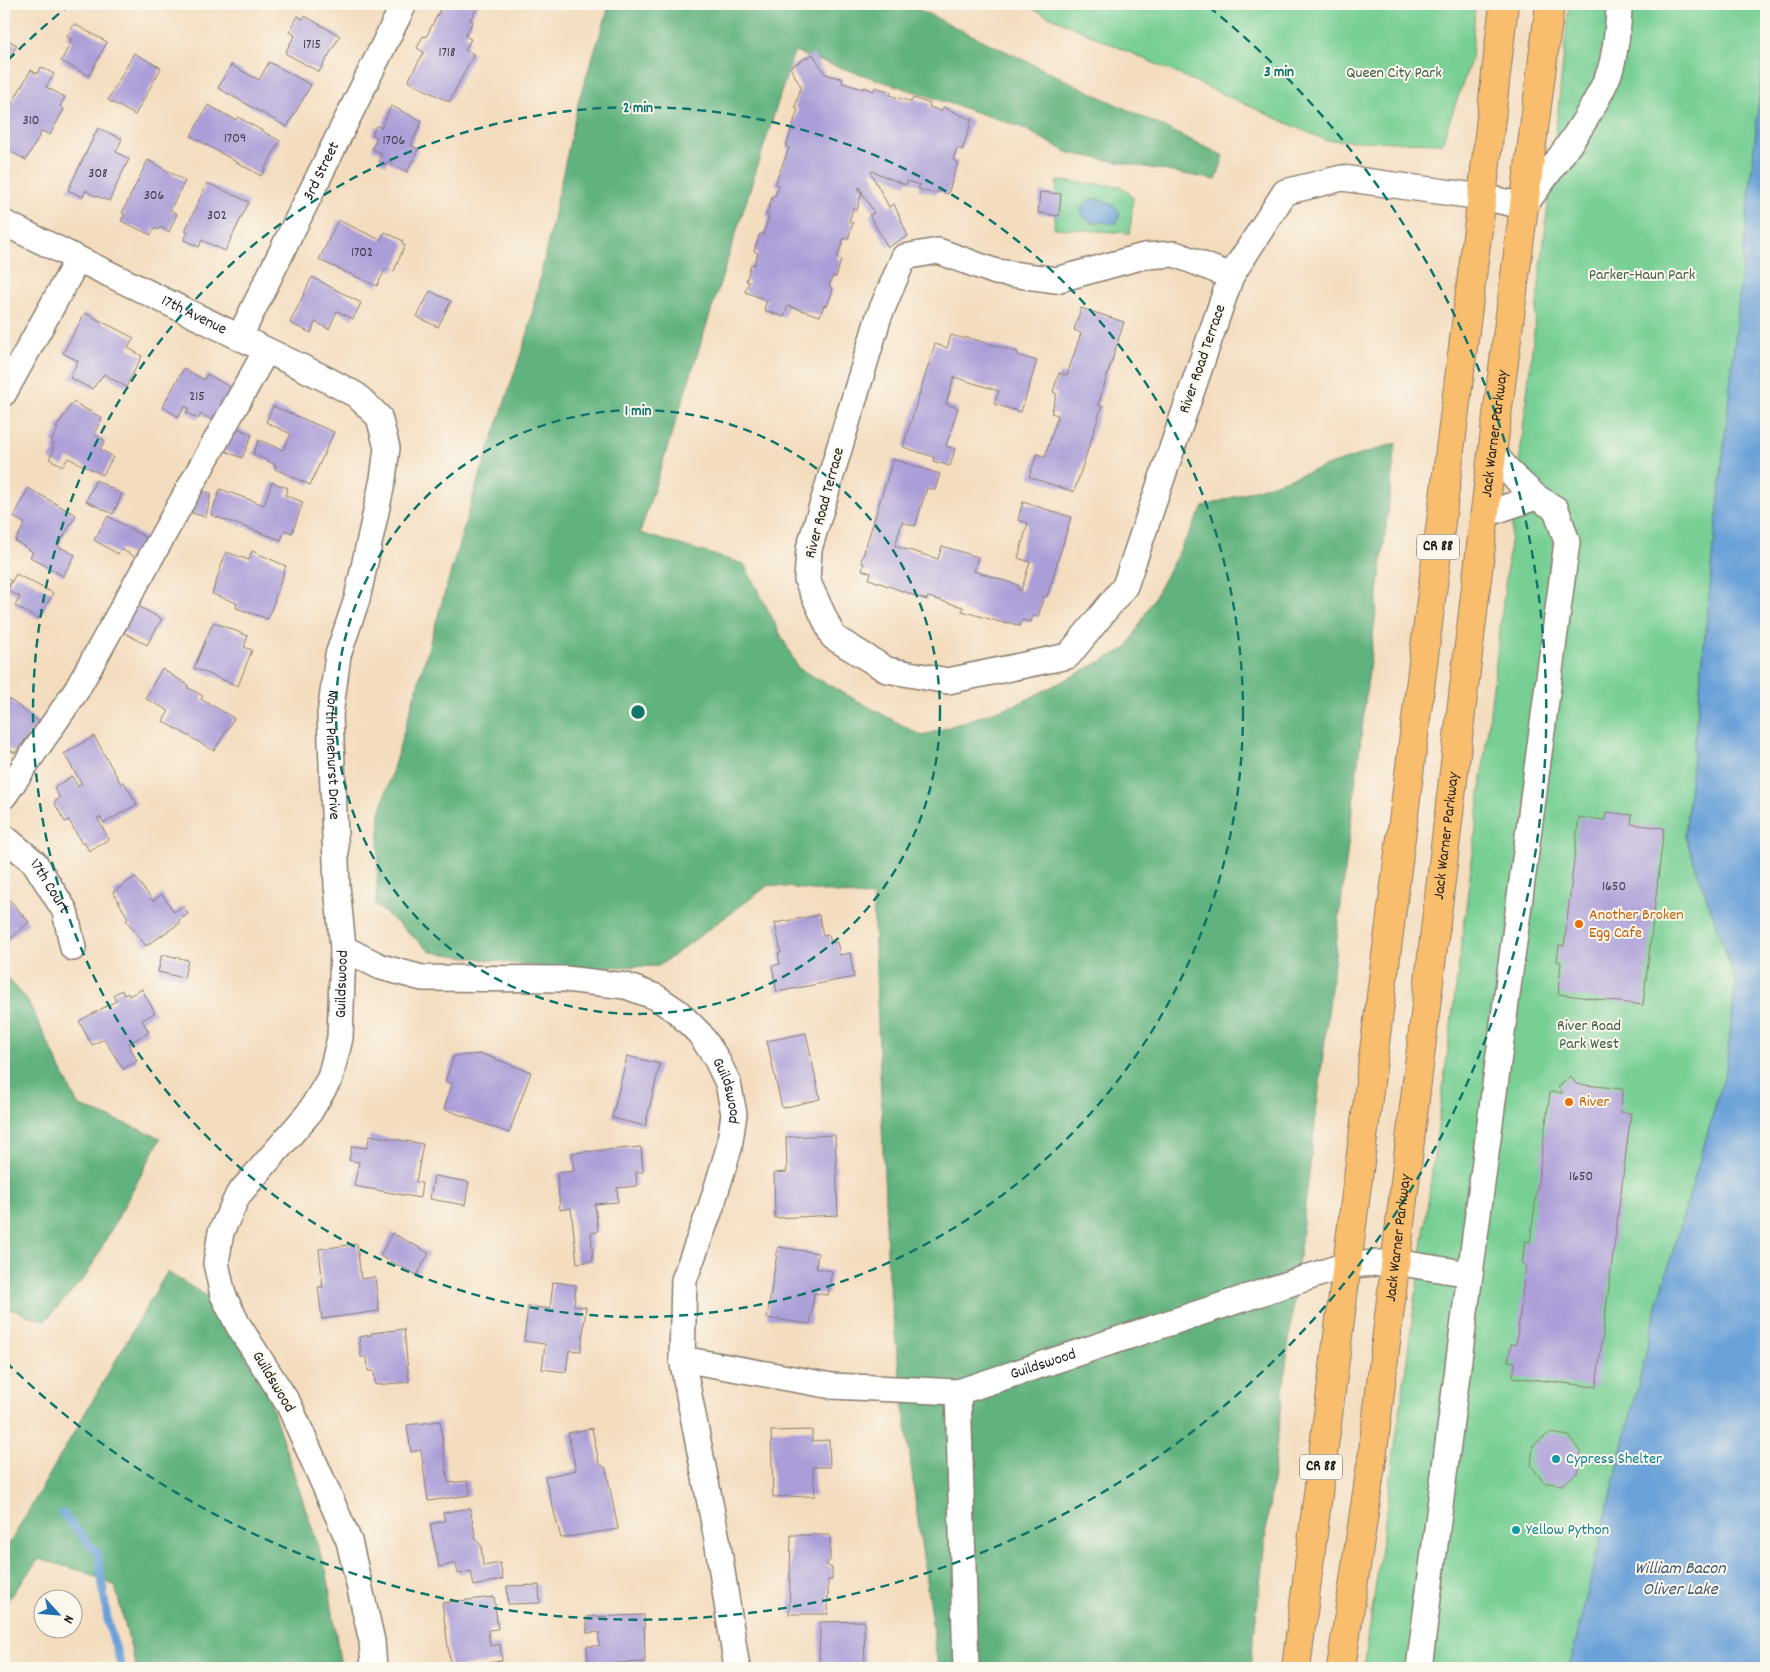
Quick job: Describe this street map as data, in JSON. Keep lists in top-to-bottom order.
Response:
{
  "streets": {
    "main road": ["Jack Warner Parkway", "CR 88"],
    "street": [
      "3rd Street",
      "17th Avenue",
      "River Road Terrace",
      "North Pinehurst Drive",
      "17th Court",
      "Guildswood"
    ]
  },
  "crossings": [
    ["3rd Street", "17th Avenue"],
    ["17th Avenue", "North Pinehurst Drive"],
    ["River Road Terrace", "Jack Warner Parkway"],
    ["River Road Terrace", "CR 88"],
    ["Jack Warner Parkway", "Guildswood"],
    ["CR 88", "Guildswood"],
    ["North Pinehurst Drive", "Guildswood"]
  ],
  "water": ["William Bacon Oliver Lake"],
  "parks": ["Queen City Park", "Parker-Haun Park", "River Road Park West"],
  "places": [
    "Another Broken Egg Cafe",
    "River",
    "Cypress Shelter",
    "Yellow Python"
  ],
  "house_numbers": [
    "1715",
    "1718",
    "310",
    "1709",
    "1706",
    "308",
    "306",
    "302",
    "1702",
    "215",
    "1650",
    "1650"
  ],
  "north": "bottom right",
  "rings": ["3 min", "2 min", "1 min"]
}
